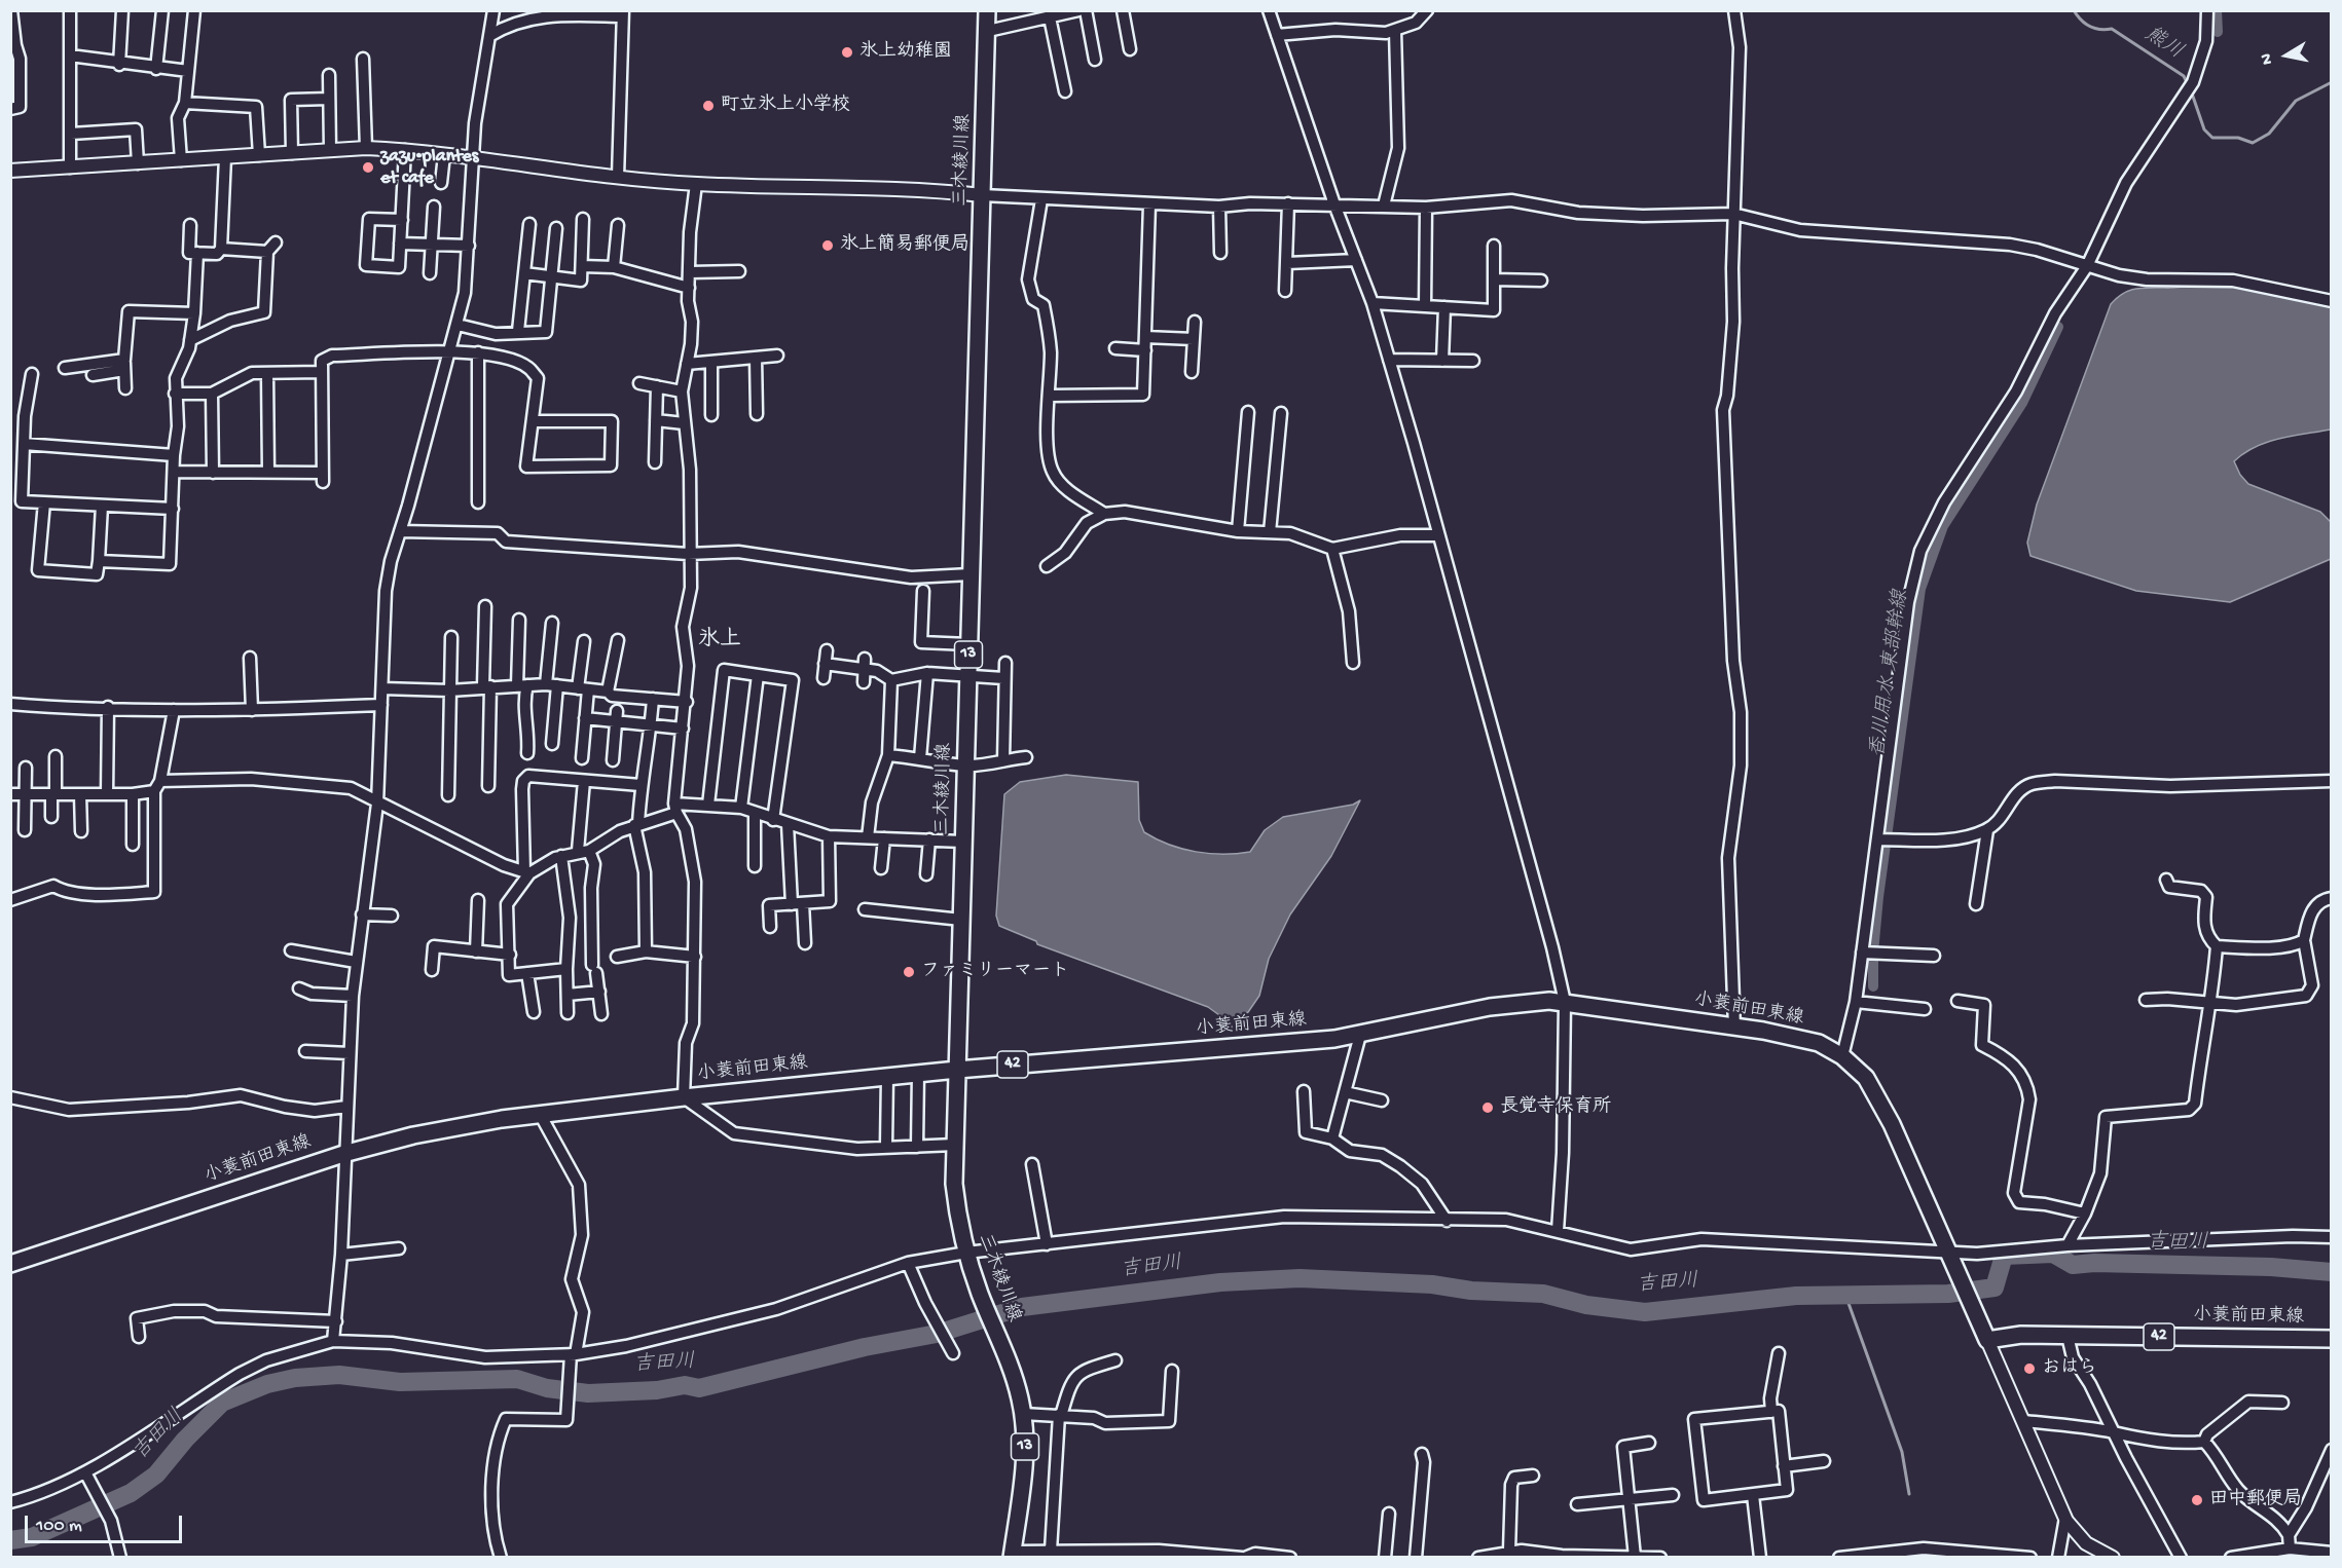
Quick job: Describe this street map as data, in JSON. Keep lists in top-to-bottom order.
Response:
{
  "streets": {
    "main road": [
      "三木綾川線",
      "13",
      "小蓑前田東線",
      "42"
    ]
  },
  "crossings": [
    ["三木綾川線", "小蓑前田東線"]
  ],
  "districts": ["氷上"],
  "water": ["熊川", "香川用水 東部幹線", "吉田川"],
  "places": [
    "氷上幼稚園",
    "町立氷上小学校",
    "zazu•plantes et cafe",
    "氷上簡易郵便局",
    "ファミリーマート",
    "長覚寺保育所",
    "おはら",
    "田中郵便局"
  ],
  "scale_bar": "100 m",
  "north": "left"
}
